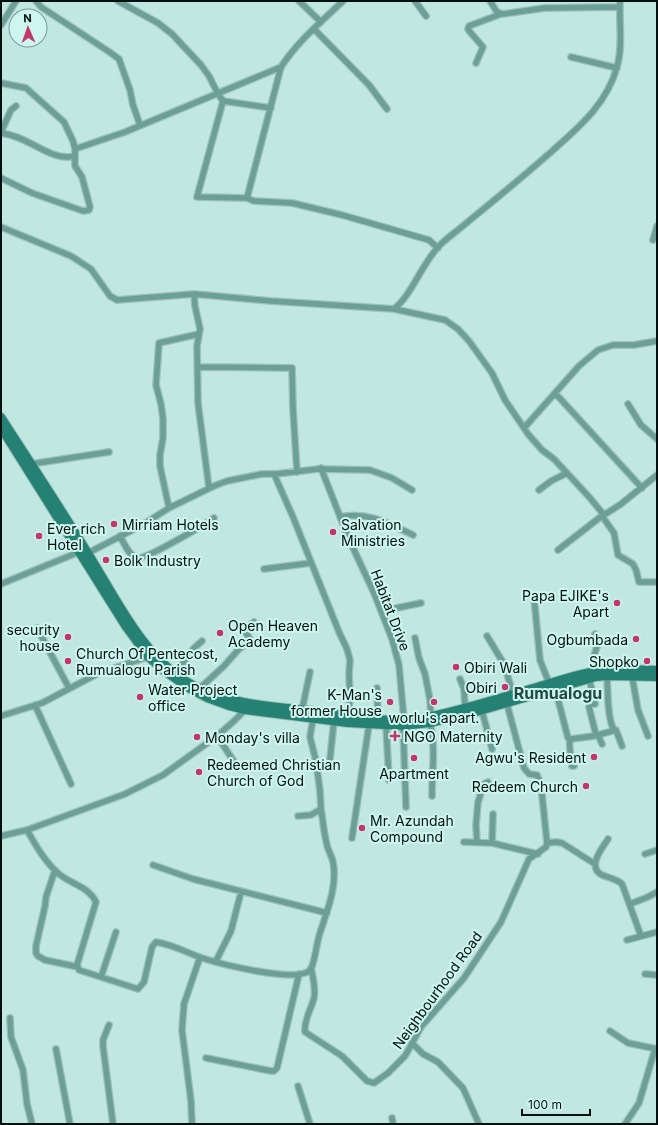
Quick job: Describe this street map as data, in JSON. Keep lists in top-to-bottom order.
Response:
{
  "streets": {
    "street": ["Habitat Drive", "Neighbourhood Road"]
  },
  "districts": ["Rumualogu"],
  "places": {
    "other": [
      "Mirriam Hotels",
      "Salvation Ministries",
      "Ever rich Hotel",
      "Bolk Industry",
      "Papa EJIKE's Apart",
      "Open Heaven Academy",
      "security house",
      "Ogbumbada",
      "Church Of Pentecost, Rumualogu Parish",
      "Shopko",
      "Obiri Wali",
      "Obiri",
      "Water Project office",
      "K-Man's former House",
      "worlu's apart.",
      "Monday's villa",
      "Agwu's Resident",
      "Apartment",
      "Redeemed Christian Church of God",
      "Redeem Church",
      "Mr. Azundah Compound"
    ],
    "health": ["NGO Maternity"]
  },
  "scale_bar": "100 m",
  "north": "top"
}
